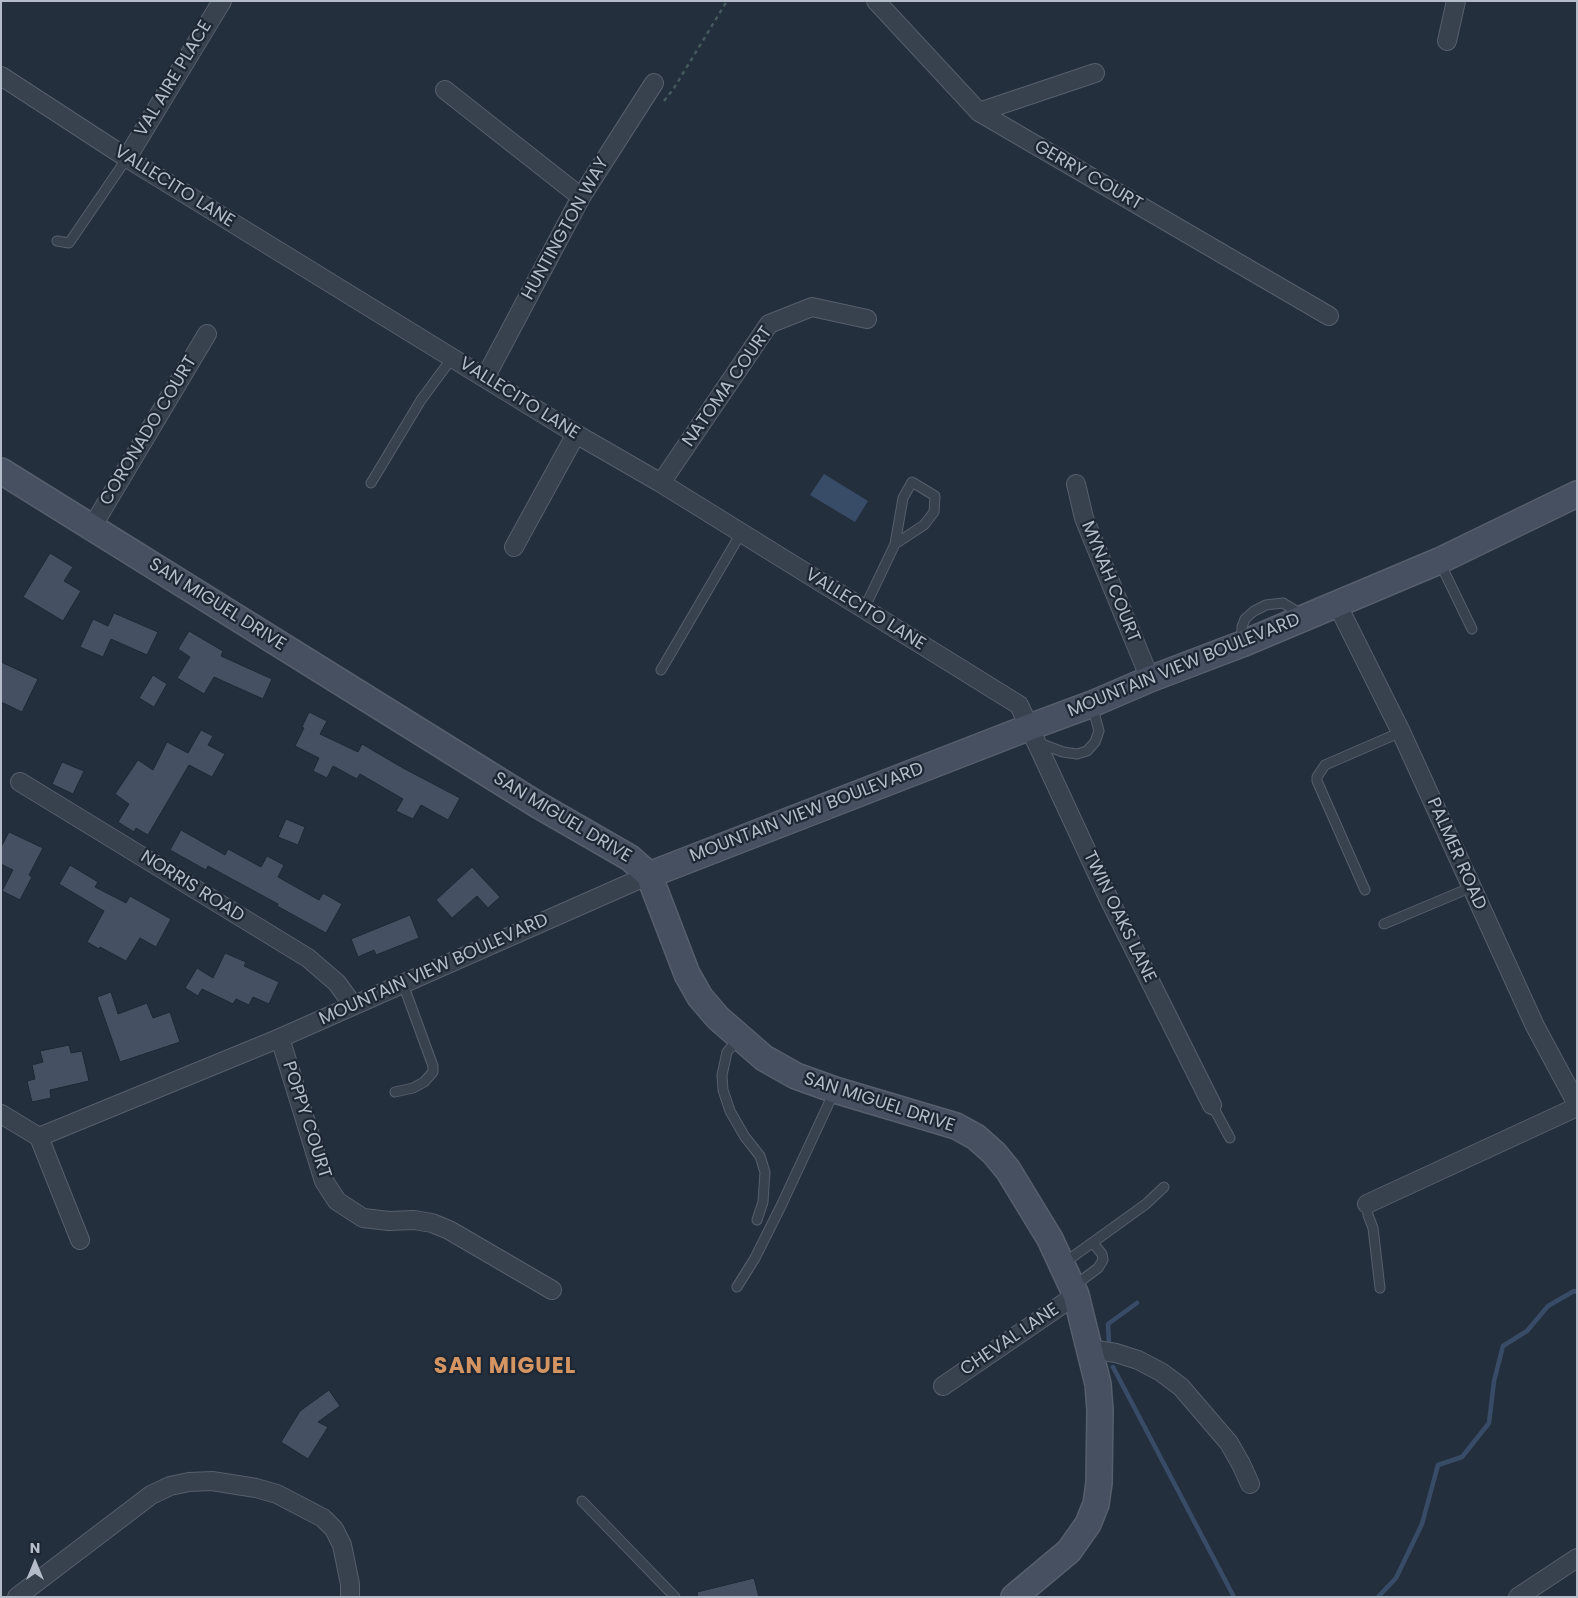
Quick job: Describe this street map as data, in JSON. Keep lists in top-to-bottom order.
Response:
{
  "streets": {
    "street": [
      "VAL AIRE PLACE",
      "GERRY COURT",
      "VALLECITO LANE",
      "HUNTINGTON WAY",
      "NATOMA COURT",
      "CORONADO COURT",
      "MYNAH COURT",
      "SAN MIGUEL DRIVE",
      "MOUNTAIN VIEW BOULEVARD",
      "PALMER ROAD",
      "NORRIS ROAD",
      "TWIN OAKS LANE",
      "POPPY COURT",
      "CHEVAL LANE"
    ]
  },
  "crossings": [
    ["VAL AIRE PLACE", "VALLECITO LANE"],
    ["VALLECITO LANE", "HUNTINGTON WAY"],
    ["VALLECITO LANE", "NATOMA COURT"],
    ["VALLECITO LANE", "MOUNTAIN VIEW BOULEVARD"],
    ["VALLECITO LANE", "TWIN OAKS LANE"],
    ["CORONADO COURT", "SAN MIGUEL DRIVE"],
    ["MYNAH COURT", "MOUNTAIN VIEW BOULEVARD"],
    ["SAN MIGUEL DRIVE", "MOUNTAIN VIEW BOULEVARD"],
    ["SAN MIGUEL DRIVE", "CHEVAL LANE"],
    ["MOUNTAIN VIEW BOULEVARD", "PALMER ROAD"],
    ["MOUNTAIN VIEW BOULEVARD", "NORRIS ROAD"],
    ["MOUNTAIN VIEW BOULEVARD", "TWIN OAKS LANE"],
    ["MOUNTAIN VIEW BOULEVARD", "POPPY COURT"]
  ],
  "districts": ["SAN MIGUEL"],
  "north": "top"
}
